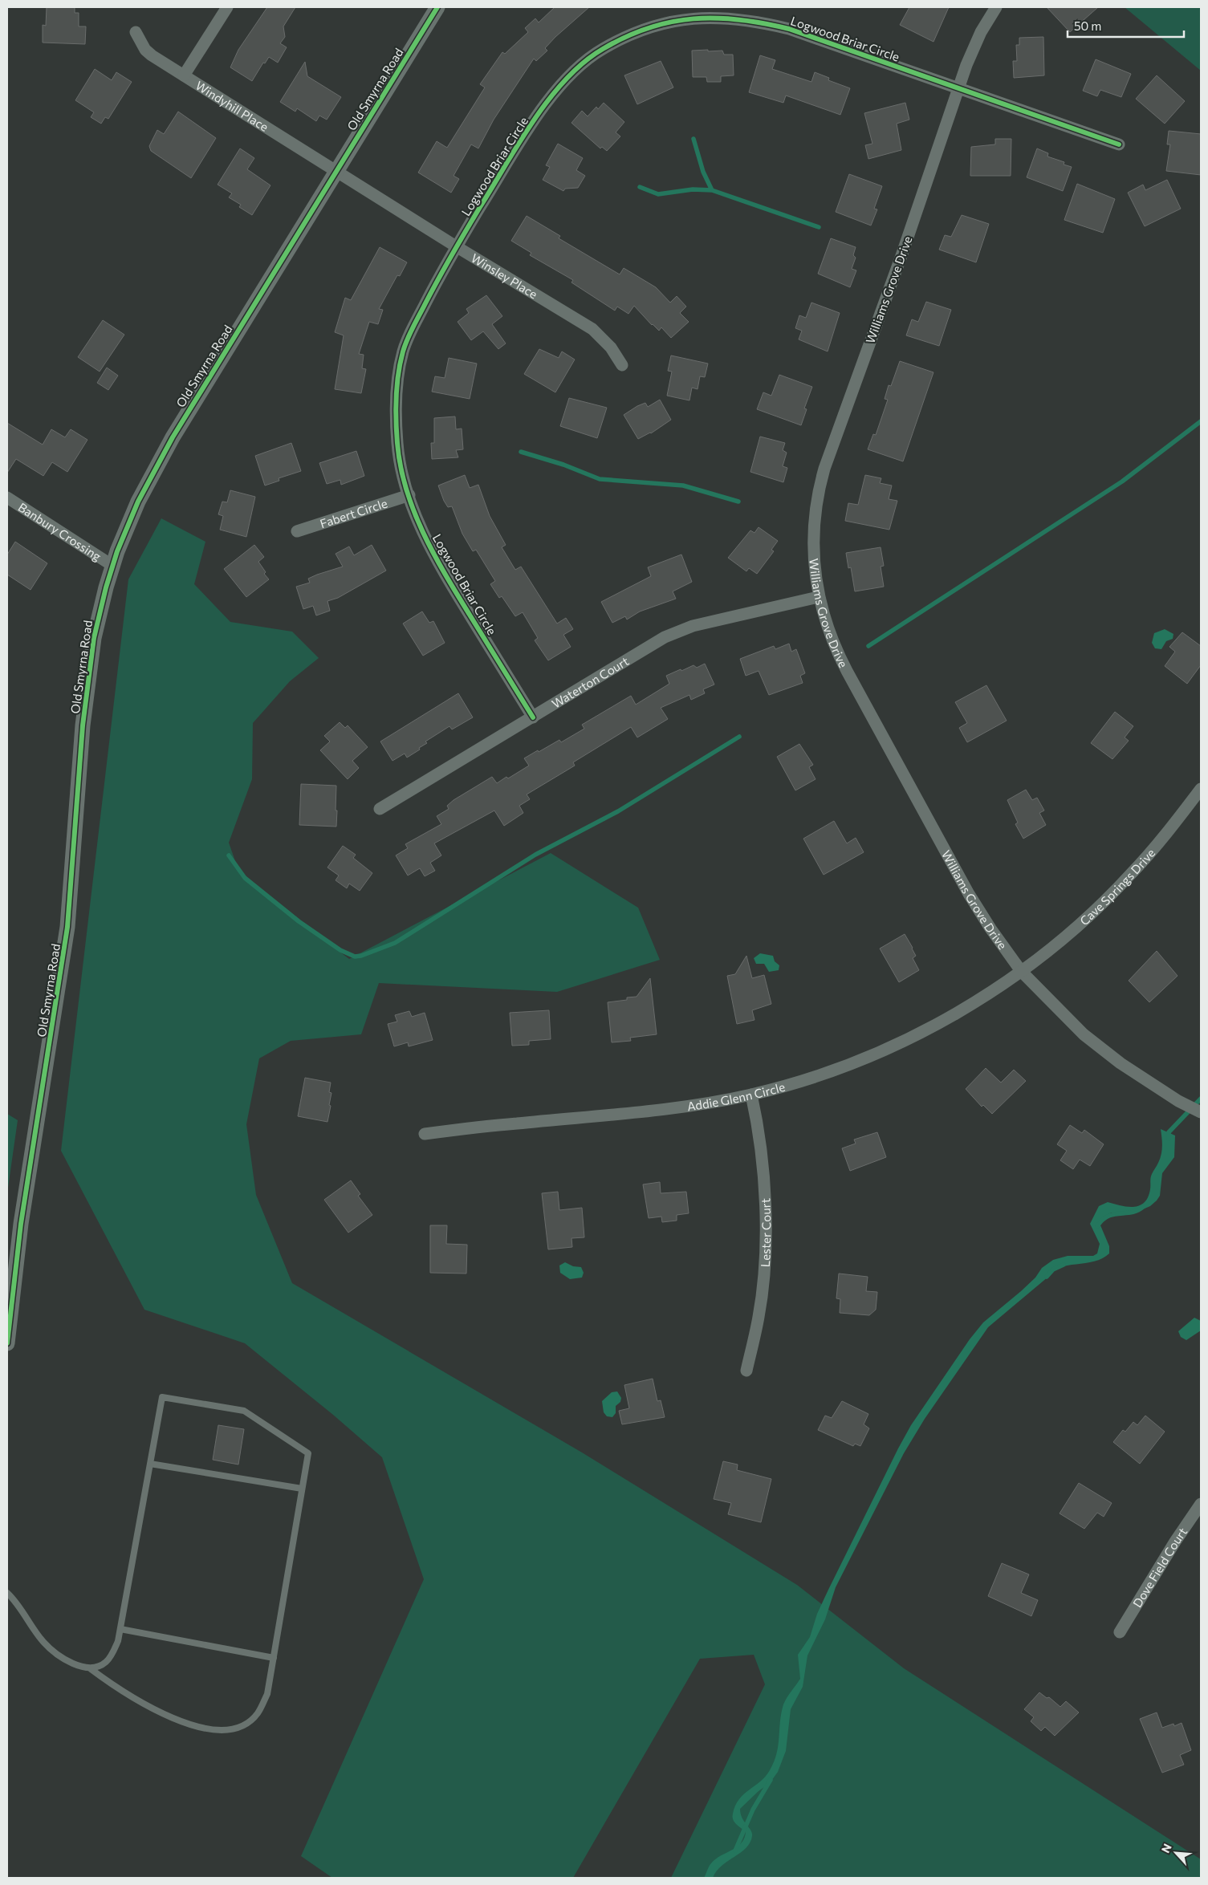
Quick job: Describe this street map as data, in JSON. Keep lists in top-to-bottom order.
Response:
{
  "streets": {
    "street": [
      "Logwood Briar Circle",
      "Old Smyrna Road",
      "Windyhill Place",
      "Winsley Place",
      "Williams Grove Drive",
      "Fabert Circle",
      "Banbury Crossing",
      "Waterton Court",
      "Cave Springs Drive",
      "Addie Glenn Circle",
      "Lester Court",
      "Dove Field Court"
    ]
  },
  "crossings": [
    ["Logwood Briar Circle", "Winsley Place"],
    ["Logwood Briar Circle", "Williams Grove Drive"],
    ["Logwood Briar Circle", "Fabert Circle"],
    ["Logwood Briar Circle", "Waterton Court"],
    ["Old Smyrna Road", "Windyhill Place"],
    ["Old Smyrna Road", "Winsley Place"],
    ["Old Smyrna Road", "Banbury Crossing"],
    ["Windyhill Place", "Winsley Place"],
    ["Williams Grove Drive", "Waterton Court"],
    ["Williams Grove Drive", "Cave Springs Drive"],
    ["Williams Grove Drive", "Addie Glenn Circle"],
    ["Cave Springs Drive", "Addie Glenn Circle"],
    ["Addie Glenn Circle", "Lester Court"]
  ],
  "scale_bar": "50 m",
  "north": "top left"
}
